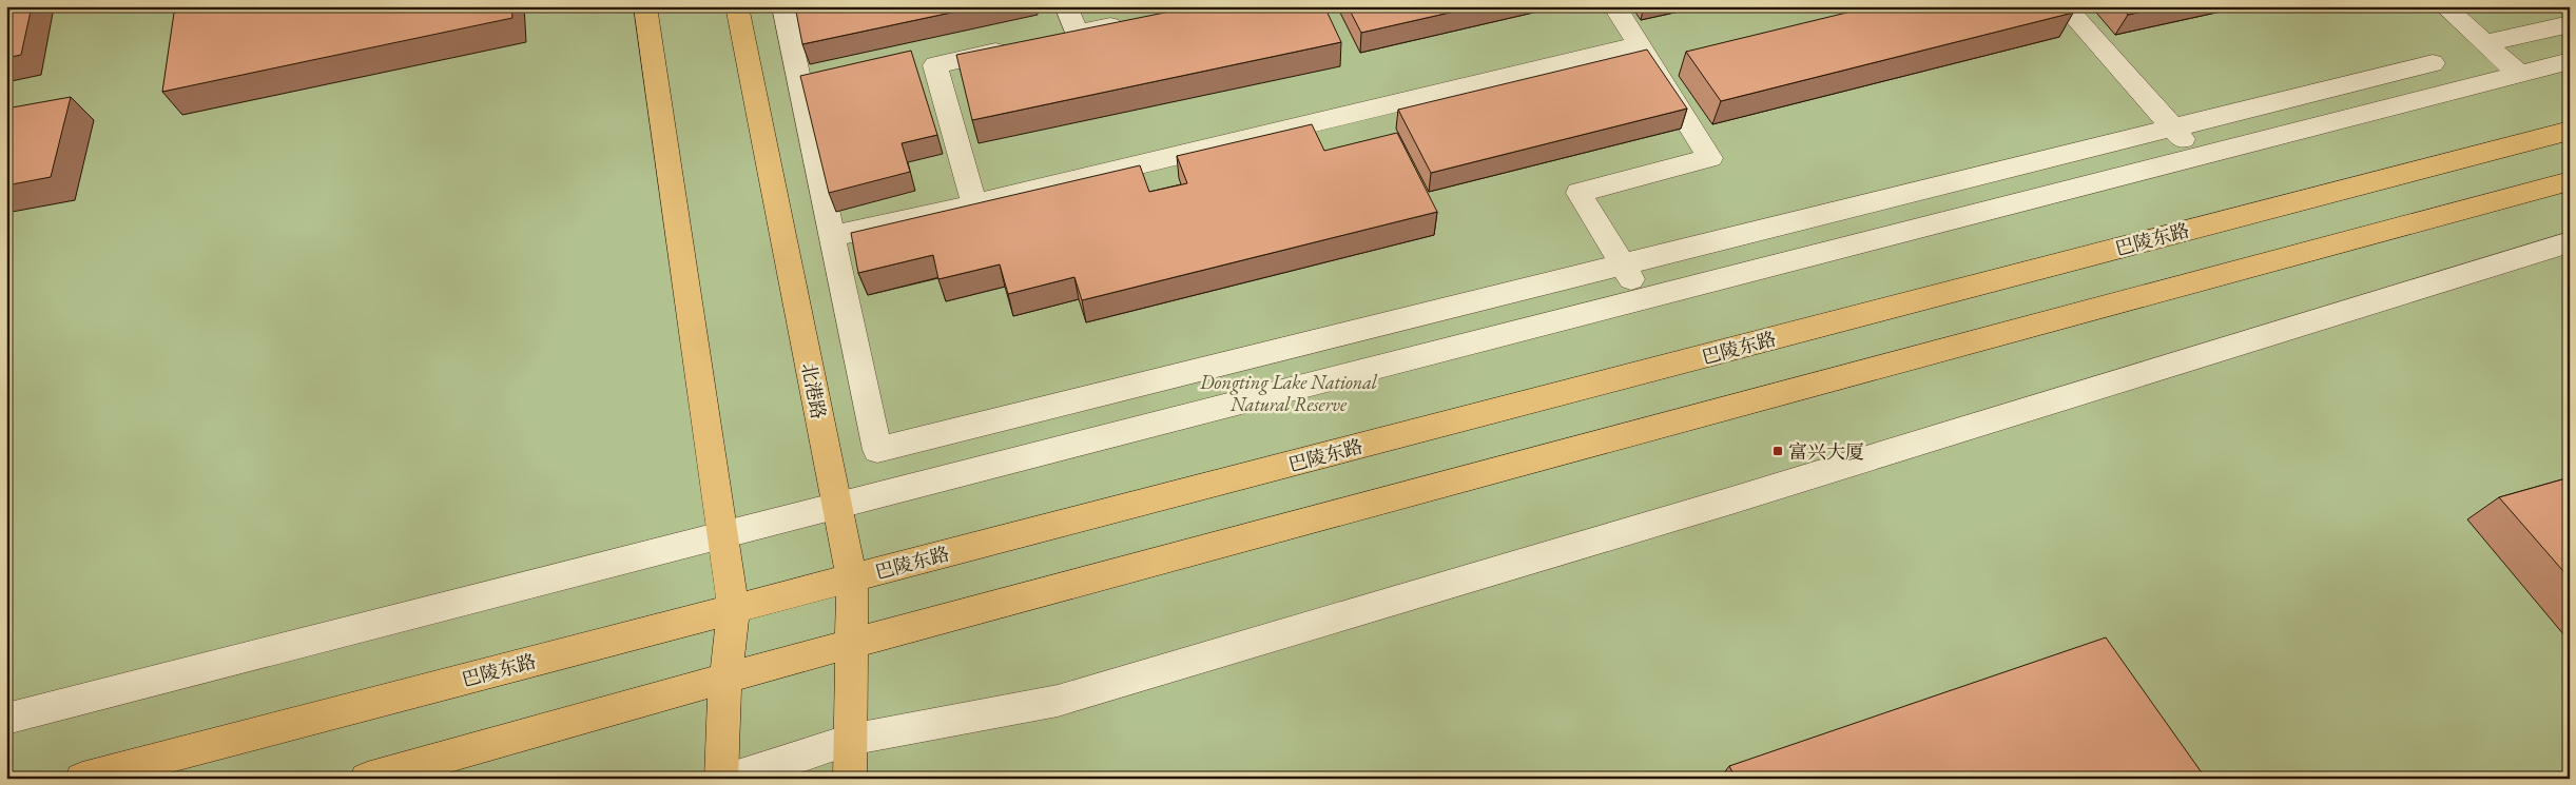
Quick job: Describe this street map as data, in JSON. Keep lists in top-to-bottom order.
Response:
{
  "streets": {
    "main road": ["巴陵东路", "北港路"]
  },
  "crossings": [
    ["巴陵东路", "北港路"]
  ],
  "parks": ["Dongting Lake National Natural Reserve"],
  "places": {
    "transit": ["富兴大厦"]
  }
}
